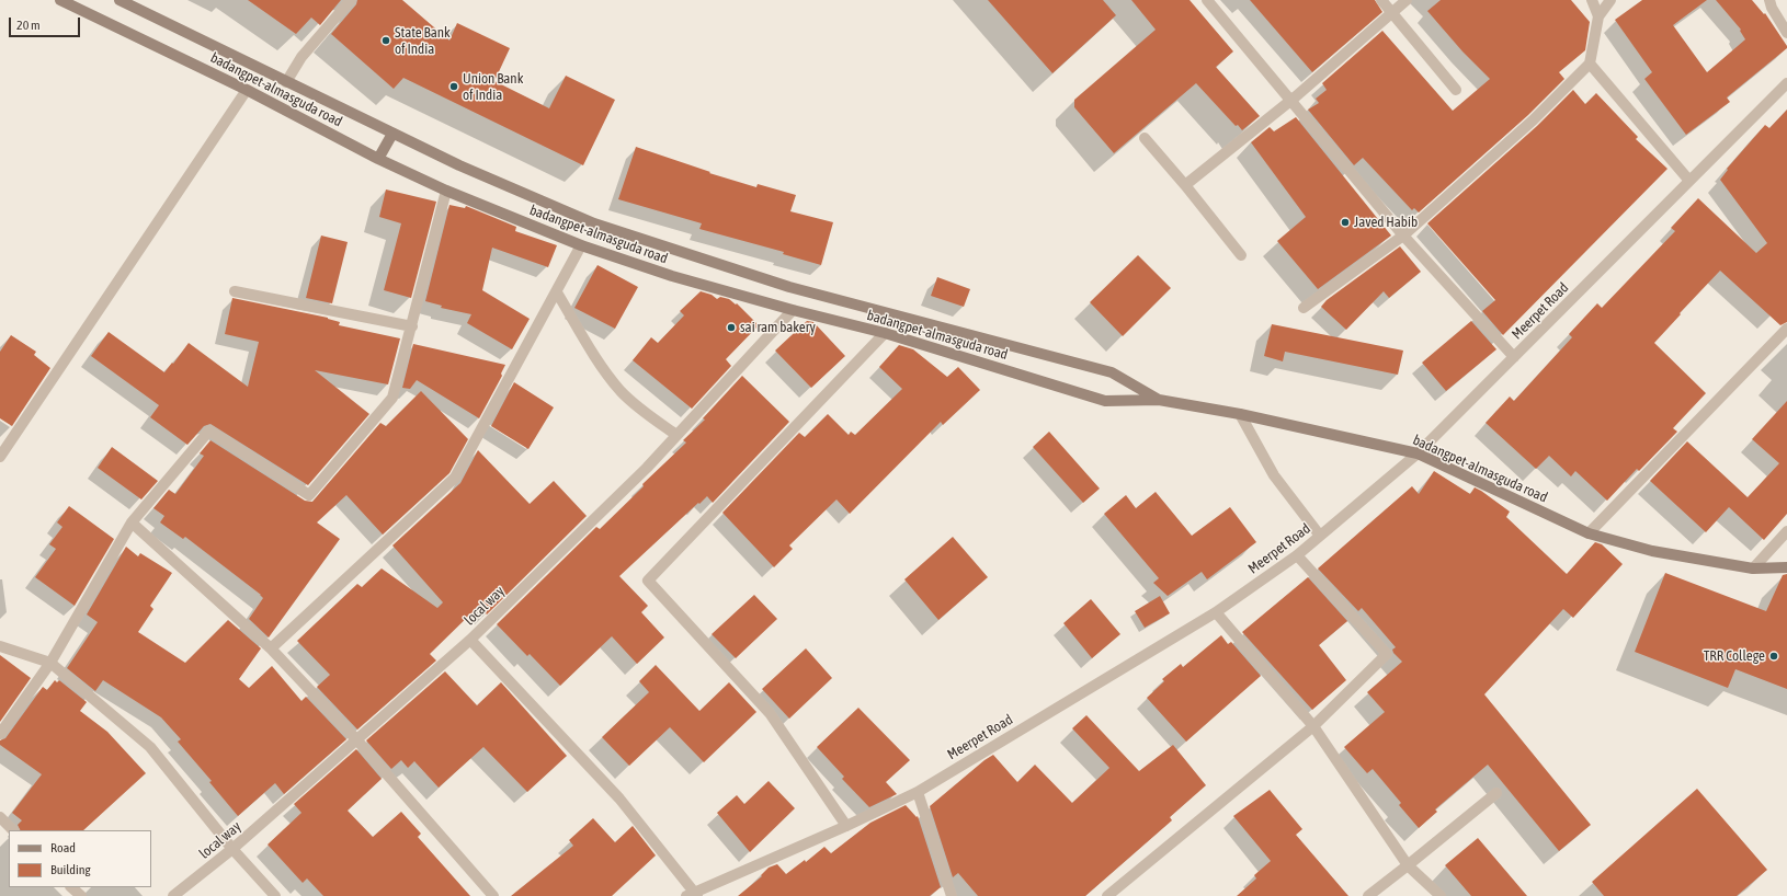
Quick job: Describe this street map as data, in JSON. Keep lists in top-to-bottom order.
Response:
{
  "streets": {
    "street": ["badangpet-almasguda road", "Meerpet Road", "local way"]
  },
  "crossings": [
    ["badangpet-almasguda road", "Meerpet Road"],
    ["badangpet-almasguda road", "local way"]
  ],
  "places": [
    "State Bank of India",
    "Union Bank of India",
    "Javed Habib",
    "sai ram bakery",
    "TRR College"
  ],
  "legend": ["Road", "Building"],
  "scale_bar": "20 m"
}
